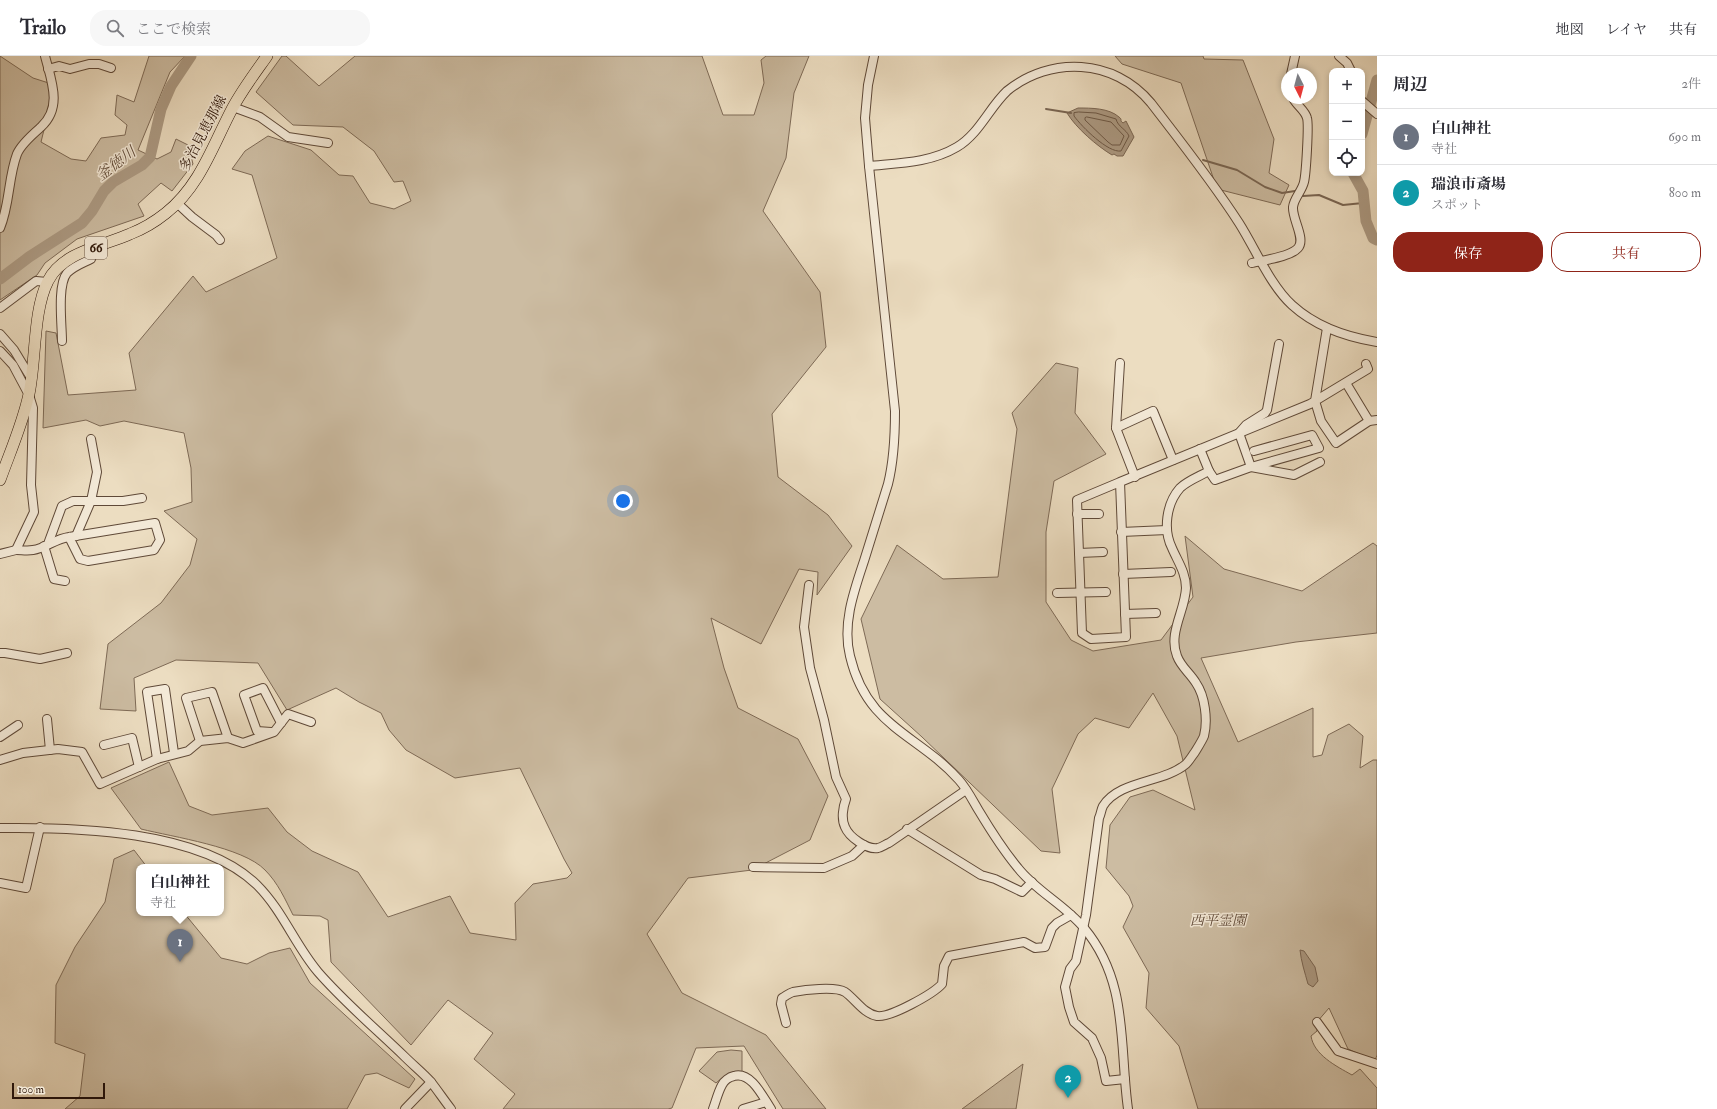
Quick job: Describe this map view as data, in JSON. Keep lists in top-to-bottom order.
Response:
{
  "streets": {
    "main road": ["多治見恵那線", "66"]
  },
  "water": ["釜徳川"],
  "parks": ["西平霊園"],
  "scale_bar": "100 m",
  "north": "bottom",
  "page": {
    "header": "Trailo",
    "search": "ここで検索",
    "nav": ["地図", "レイヤ", "共有"],
    "heading": ["周辺", "2件"],
    "map_buttons": ["+", "−"],
    "list": [
      {
        "mark": "1",
        "name": "白山神社",
        "note": "寺社",
        "value": "690 m"
      },
      {
        "mark": "2",
        "name": "瑞浪市斎場",
        "note": "スポット",
        "value": "800 m"
      }
    ],
    "buttons": ["保存", "共有"],
    "popup": ["白山神社", "寺社"],
    "pins": ["1", "2"],
    "scale": "100 m"
  }
}
